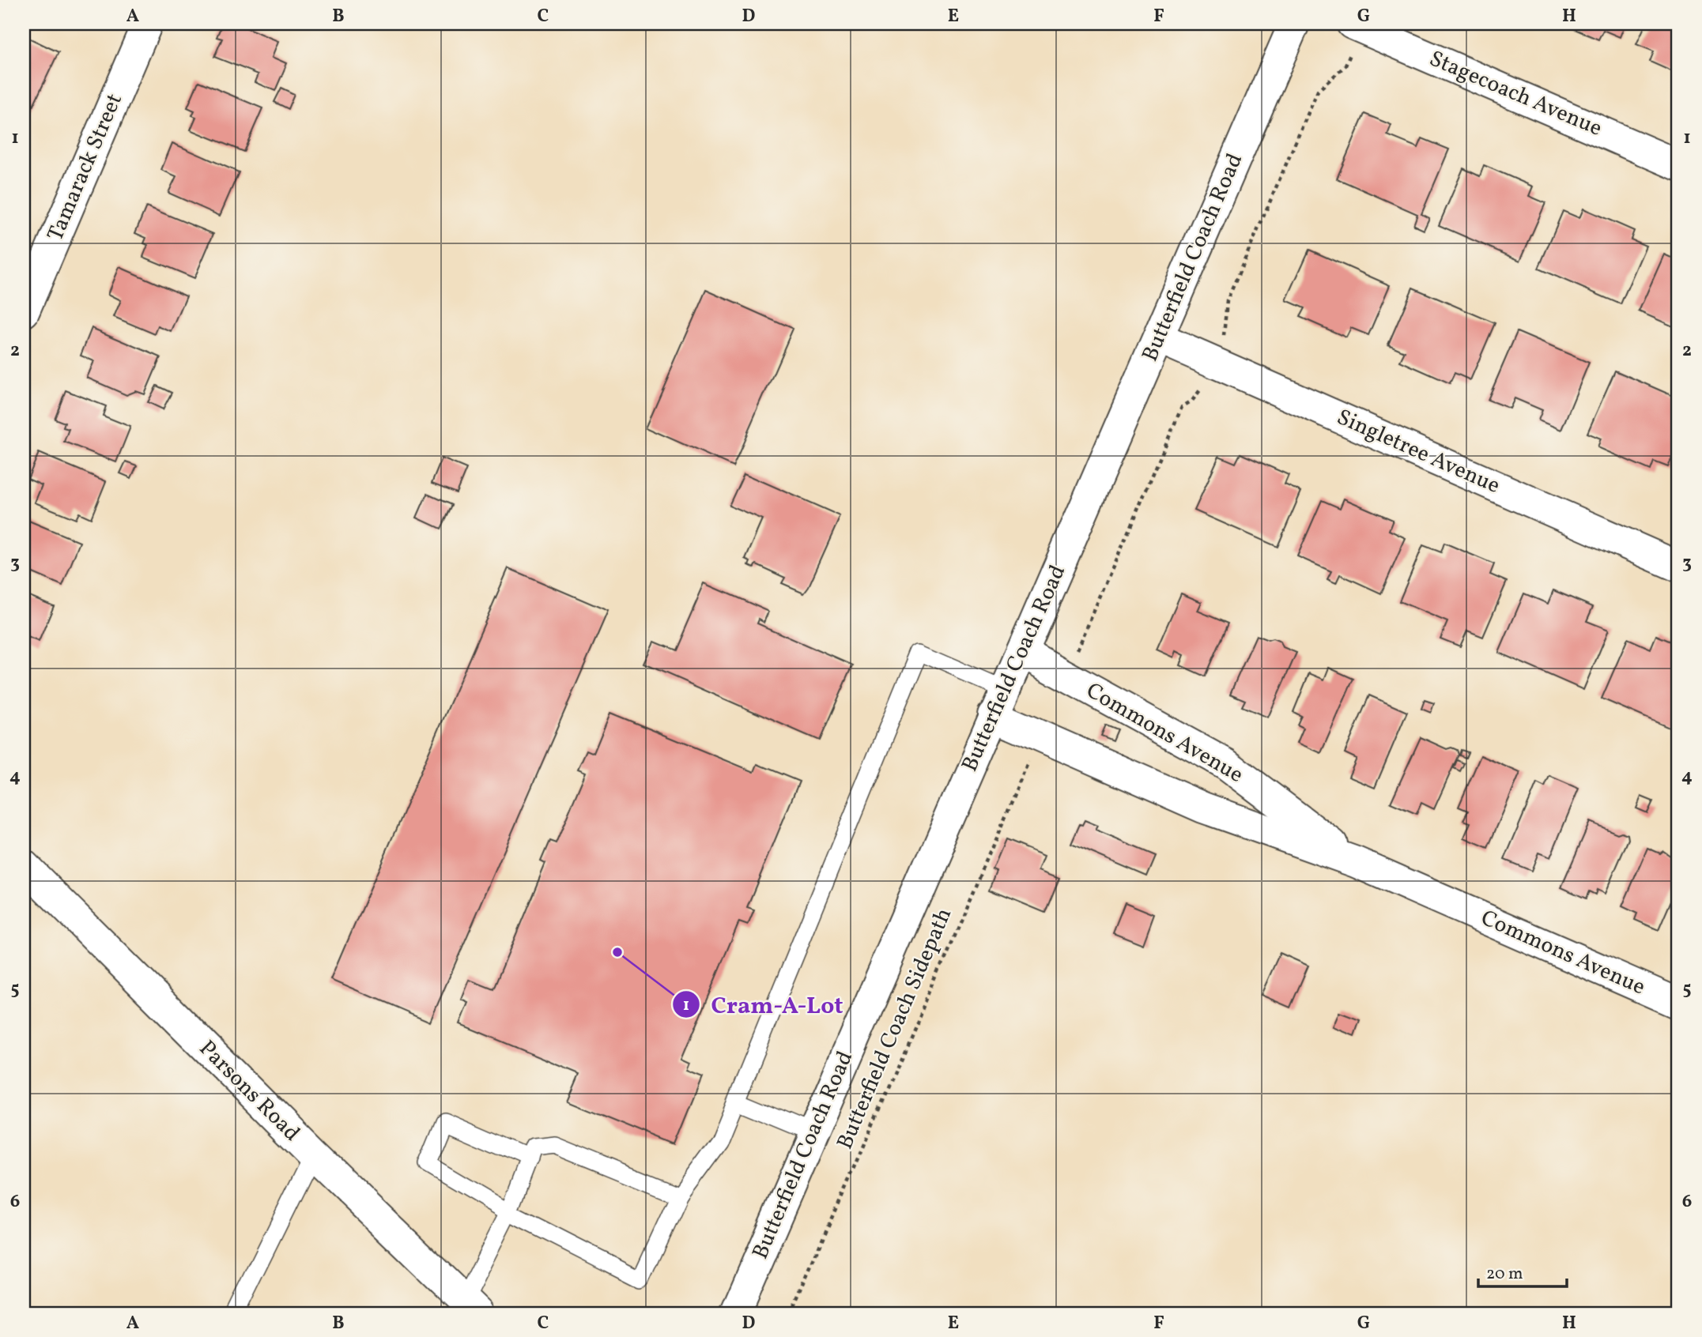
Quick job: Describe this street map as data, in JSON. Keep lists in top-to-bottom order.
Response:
{
  "streets": {
    "street": [
      "Stagecoach Avenue",
      "Tamarack Street",
      "Butterfield Coach Road",
      "Singletree Avenue",
      "Commons Avenue",
      "Parsons Road"
    ],
    "path": ["Butterfield Coach Sidepath"]
  },
  "crossings": [
    ["Butterfield Coach Road", "Singletree Avenue"],
    ["Butterfield Coach Road", "Commons Avenue"]
  ],
  "places": ["Cram-A-Lot"],
  "scale_bar": "20 m",
  "grid": {
    "columns": [
      "A",
      "B",
      "C",
      "D",
      "E",
      "F",
      "G",
      "H"
    ],
    "rows": [
      "1",
      "2",
      "3",
      "4",
      "5",
      "6"
    ]
  }
}
